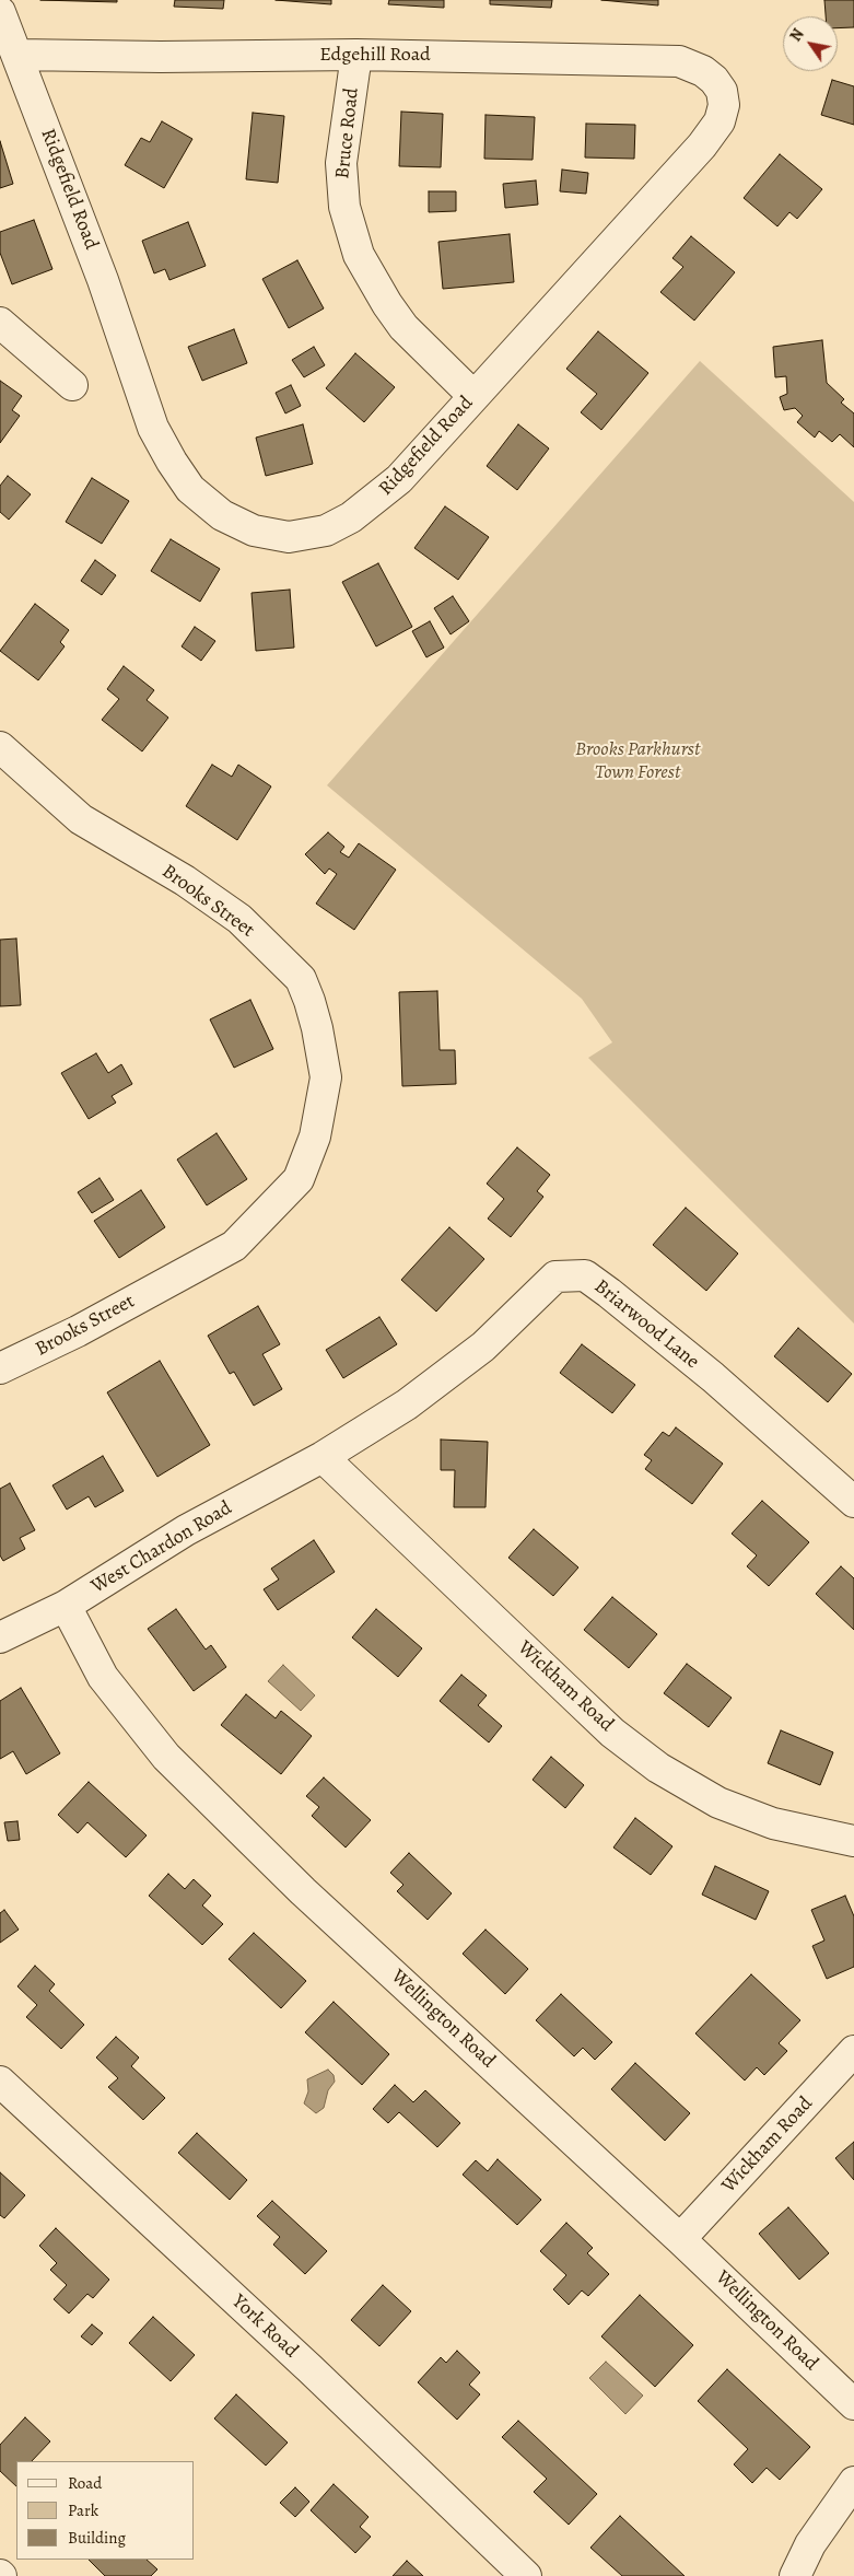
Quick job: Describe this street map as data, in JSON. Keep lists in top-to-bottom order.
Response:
{
  "streets": {
    "street": [
      "Edgehill Road",
      "Bruce Road",
      "Ridgefield Road",
      "Brooks Street",
      "Briarwood Lane",
      "West Chardon Road",
      "Wickham Road",
      "Wellington Road",
      "York Road"
    ]
  },
  "crossings": [
    ["Edgehill Road", "Bruce Road"],
    ["Edgehill Road", "Ridgefield Road"],
    ["Bruce Road", "Ridgefield Road"],
    ["Briarwood Lane", "West Chardon Road"],
    ["Briarwood Lane", "Wickham Road"],
    ["West Chardon Road", "Wickham Road"],
    ["West Chardon Road", "Wellington Road"],
    ["Wickham Road", "Wellington Road"]
  ],
  "parks": ["Brooks Parkhurst Town Forest"],
  "legend": ["Road", "Park", "Building"],
  "north": "top left"
}
